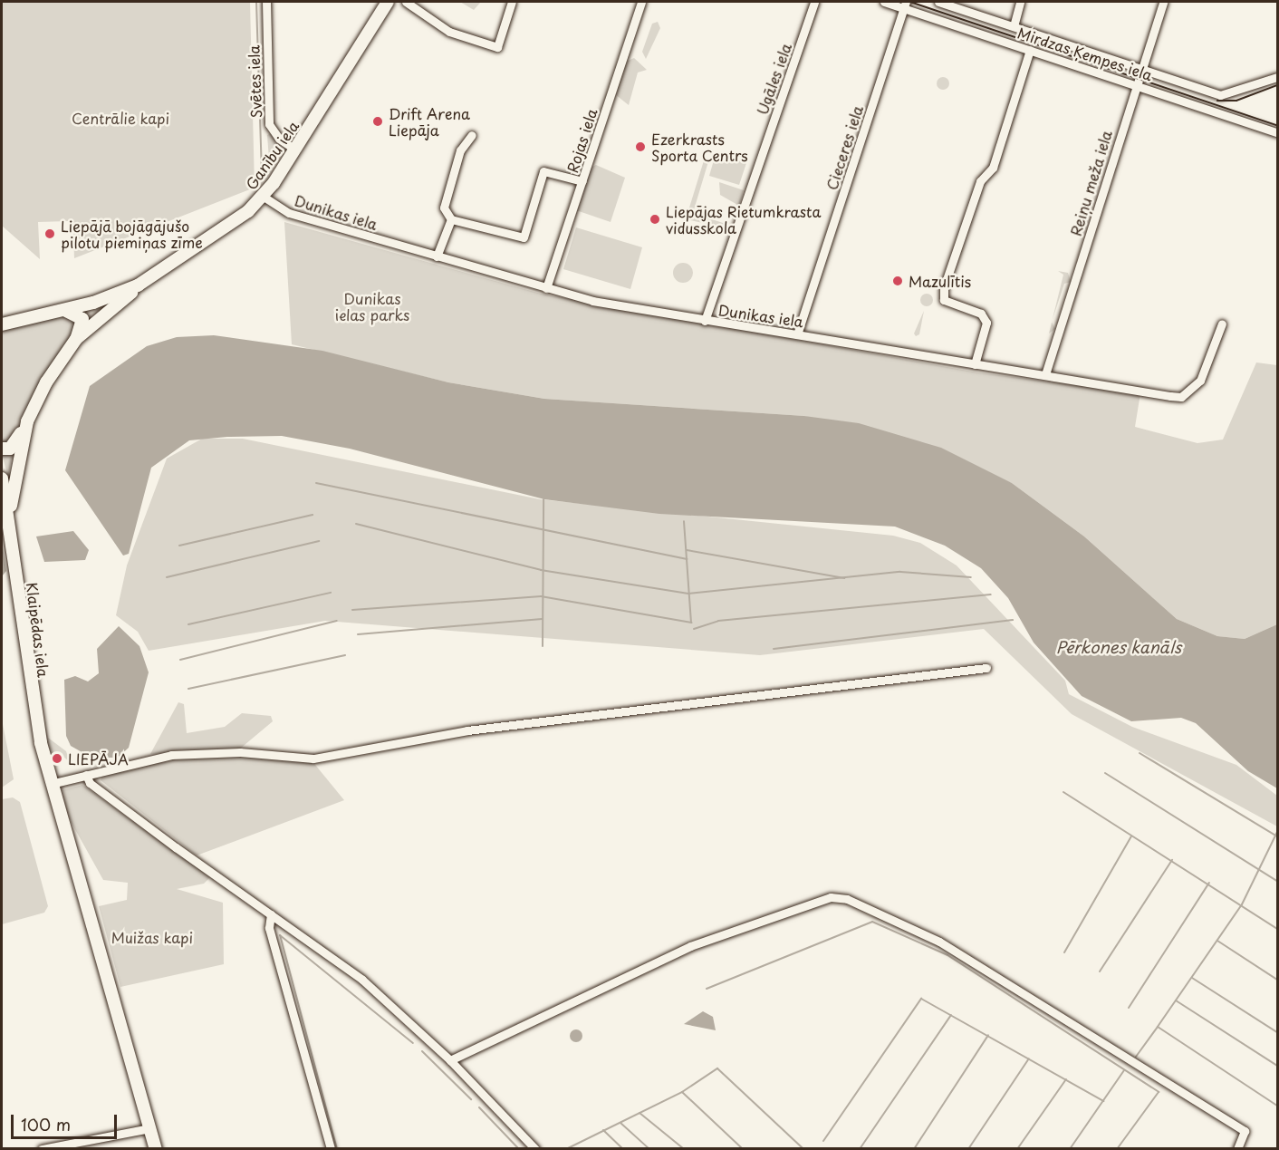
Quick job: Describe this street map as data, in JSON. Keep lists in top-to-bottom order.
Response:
{
  "streets": {
    "highway": ["Ganību iela", "Klaipēdas iela"],
    "street": [
      "Mirdzas Ķempes iela",
      "Ugāles iela",
      "Svētes iela",
      "Rojas iela",
      "Cieceres iela",
      "Reiņu meža iela",
      "Dunikas iela"
    ]
  },
  "crossings": [
    ["Mirdzas Ķempes iela", "Cieceres iela"],
    ["Mirdzas Ķempes iela", "Reiņu meža iela"],
    ["Ugāles iela", "Dunikas iela"],
    ["Svētes iela", "Ganību iela"],
    ["Rojas iela", "Dunikas iela"],
    ["Cieceres iela", "Dunikas iela"],
    ["Ganību iela", "Dunikas iela"],
    ["Ganību iela", "Klaipēdas iela"],
    ["Reiņu meža iela", "Dunikas iela"]
  ],
  "water": ["Pērkones kanāls"],
  "parks": ["Centrālie kapi", "Dunikas ielas parks", "Muižas kapi"],
  "places": [
    "Drift Arena Liepāja",
    "Ezerkrasts Sporta Centrs",
    "Liepājas Rietumkrasta vidusskola",
    "Liepājā bojāgājušo pilotu piemiņas zīme",
    "Mazulītis",
    "LIEPĀJA"
  ],
  "scale_bar": "100 m"
}
